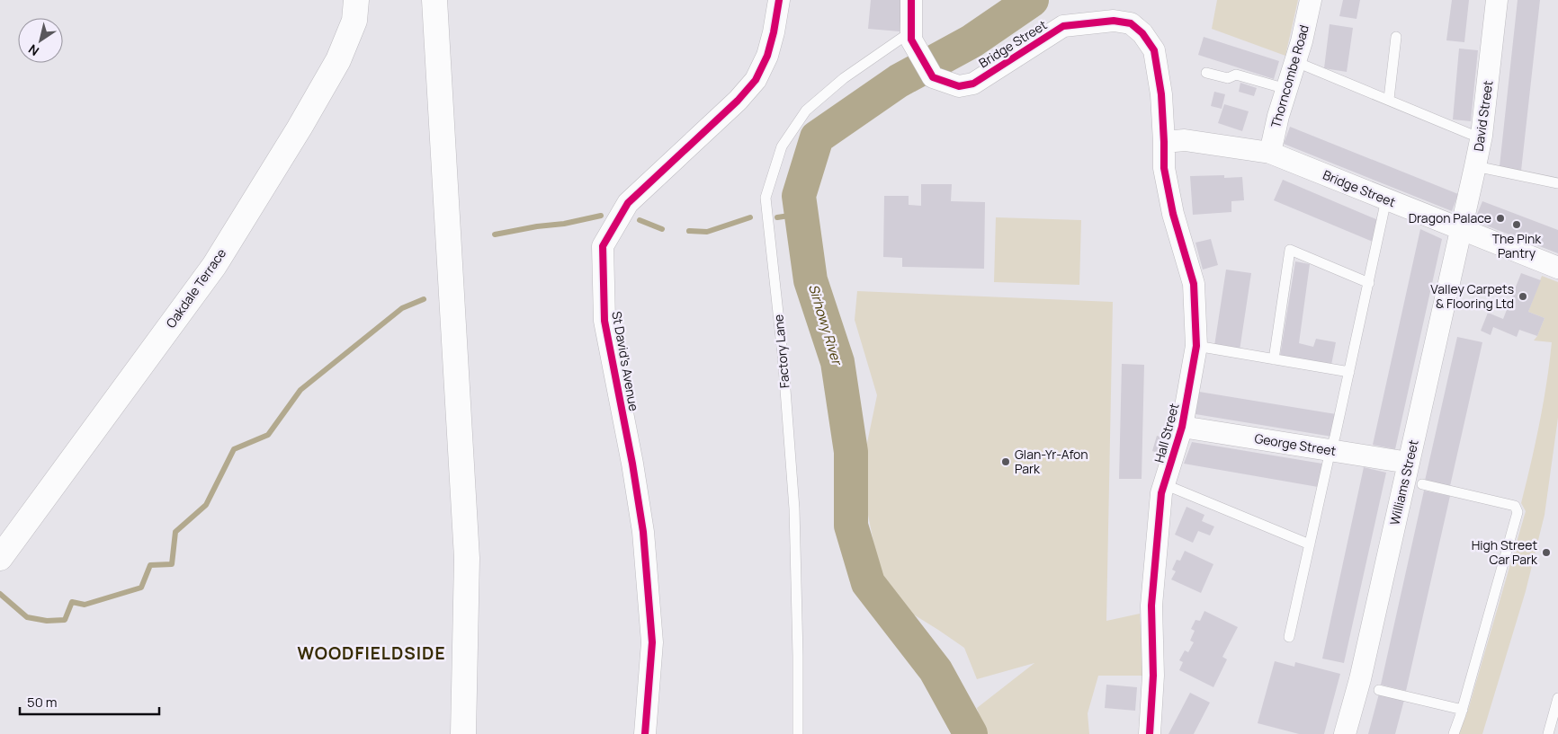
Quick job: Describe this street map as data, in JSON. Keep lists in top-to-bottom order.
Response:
{
  "streets": {
    "main road": ["Oakdale Terrace"],
    "street": [
      "Bridge Street",
      "Thorncombe Road",
      "David Street",
      "St David's Avenue",
      "Hall Street",
      "George Street",
      "Williams Street"
    ],
    "lane": ["Factory Lane"]
  },
  "crossings": [
    ["Bridge Street", "Thorncombe Road"],
    ["Bridge Street", "David Street"],
    ["Bridge Street", "Factory Lane"],
    ["Bridge Street", "Hall Street"],
    ["Bridge Street", "Williams Street"],
    ["David Street", "Williams Street"],
    ["Hall Street", "George Street"],
    ["George Street", "Williams Street"]
  ],
  "districts": ["WOODFIELDSIDE"],
  "water": ["Sirhowy River"],
  "places": [
    "Dragon Palace",
    "The Pink Pantry",
    "Valley Carpets & Flooring Ltd",
    "Glan-Yr-Afon Park",
    "High Street Car Park"
  ],
  "scale_bar": "50 m",
  "north": "bottom left"
}
